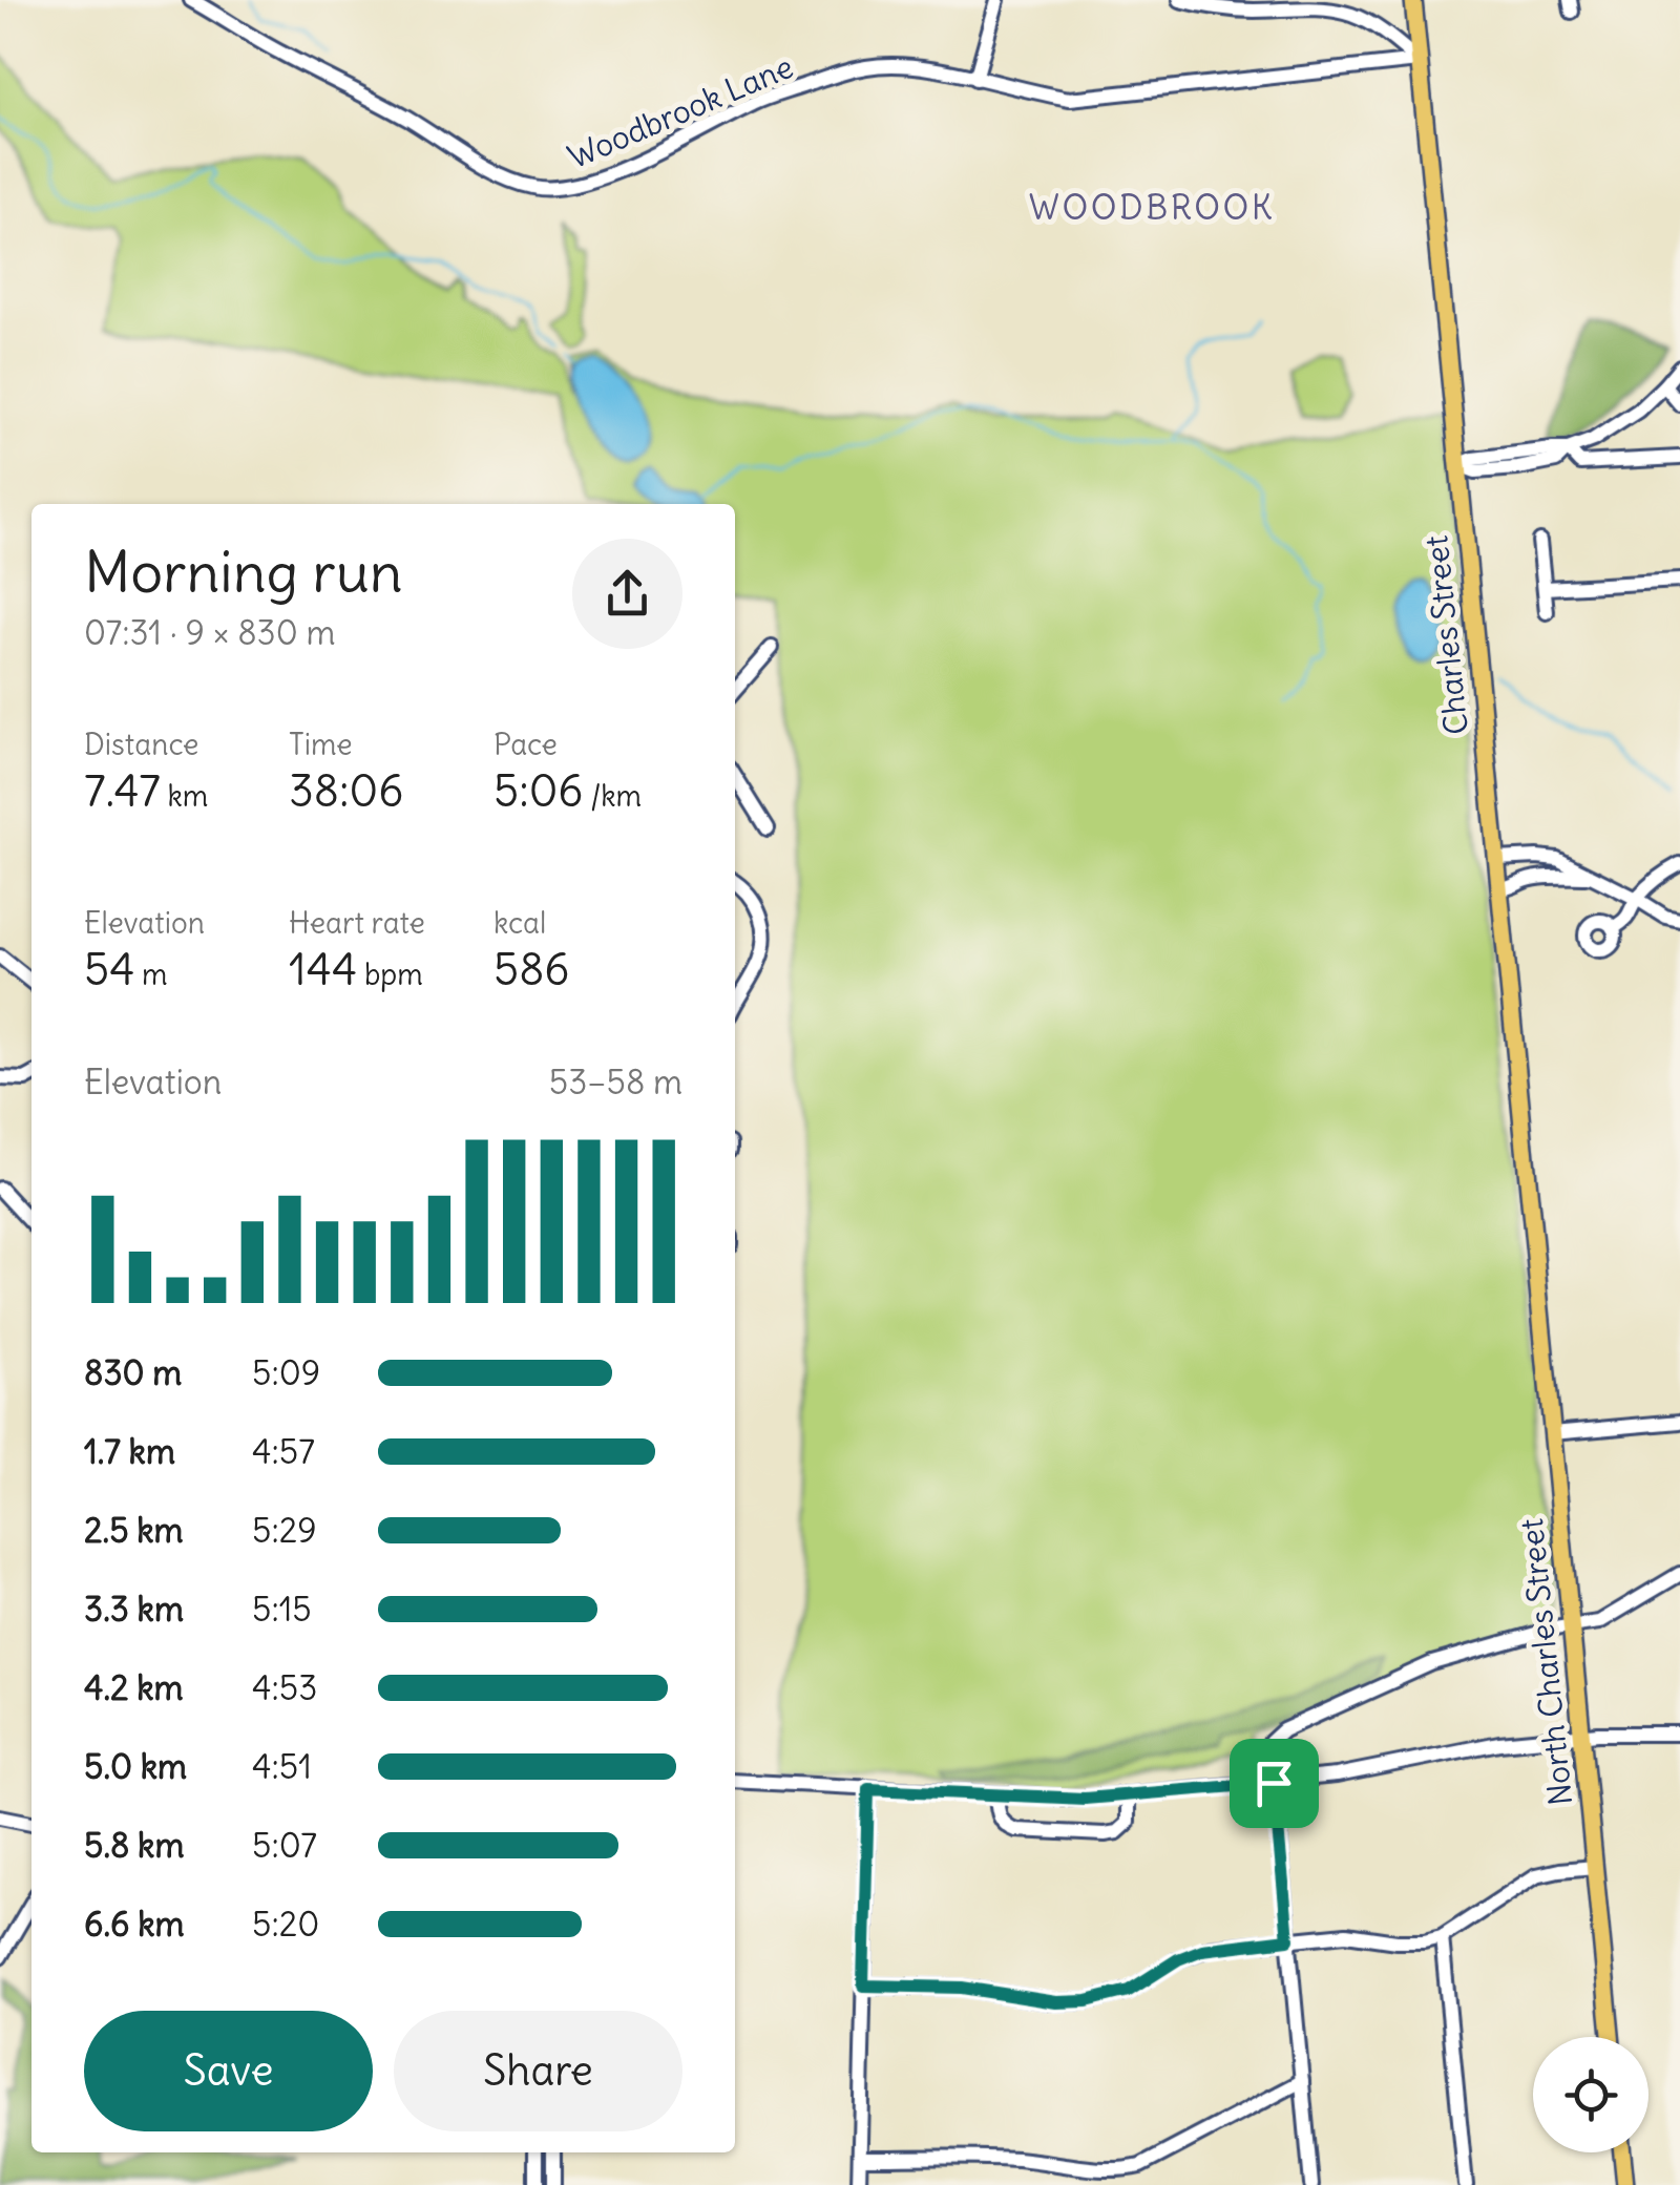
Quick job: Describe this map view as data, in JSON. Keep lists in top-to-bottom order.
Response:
{
  "streets": {
    "main road": ["Charles Street", "North Charles Street"],
    "street": ["Woodbrook Lane"]
  },
  "crossings": [
    ["Woodbrook Lane", "Charles Street"],
    ["Charles Street", "North Charles Street"]
  ],
  "districts": ["WOODBROOK"],
  "page": {
    "heading": ["Morning run", "07:31 · 9 × 830 m"],
    "stats": [
      ["Distance", "7.47 km"],
      ["Time", "38:06"],
      ["Pace", "5:06 /km"],
      ["Elevation", "54 m"],
      ["Heart rate", "144 bpm"],
      ["kcal", "586"]
    ],
    "chart": ["Elevation", "53–58 m"],
    "list": [
      {
        "name": "830 m",
        "note": "5:09"
      },
      {
        "name": "1.7 km",
        "note": "4:57"
      },
      {
        "name": "2.5 km",
        "note": "5:29"
      },
      {
        "name": "3.3 km",
        "note": "5:15"
      },
      {
        "name": "4.2 km",
        "note": "4:53"
      },
      {
        "name": "5.0 km",
        "note": "4:51"
      },
      {
        "name": "5.8 km",
        "note": "5:07"
      },
      {
        "name": "6.6 km",
        "note": "5:20"
      }
    ],
    "buttons": ["Save", "Share"]
  }
}
